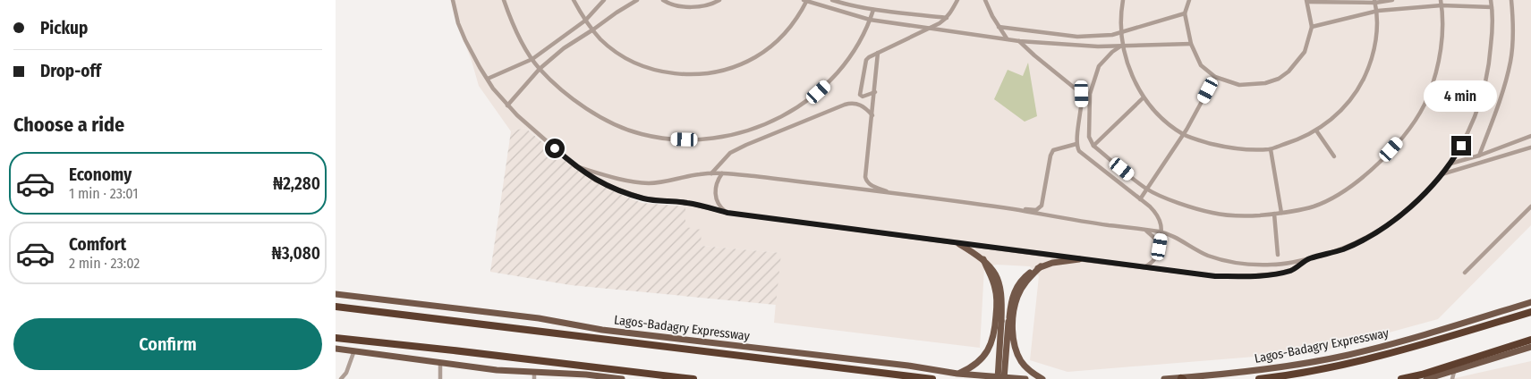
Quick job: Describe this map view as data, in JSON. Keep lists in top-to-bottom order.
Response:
{
  "streets": {
    "highway": ["Lagos-Badagry Expressway"]
  },
  "page": {
    "banner": ["Pickup", "Drop-off"],
    "bubble": "4 min",
    "heading": "Choose a ride",
    "list": [
      {
        "name": "Economy",
        "note": "1 min · 23:01",
        "value": "₦2,280"
      },
      {
        "name": "Comfort",
        "note": "2 min · 23:02",
        "value": "₦3,080"
      }
    ],
    "buttons": "Confirm"
  }
}
